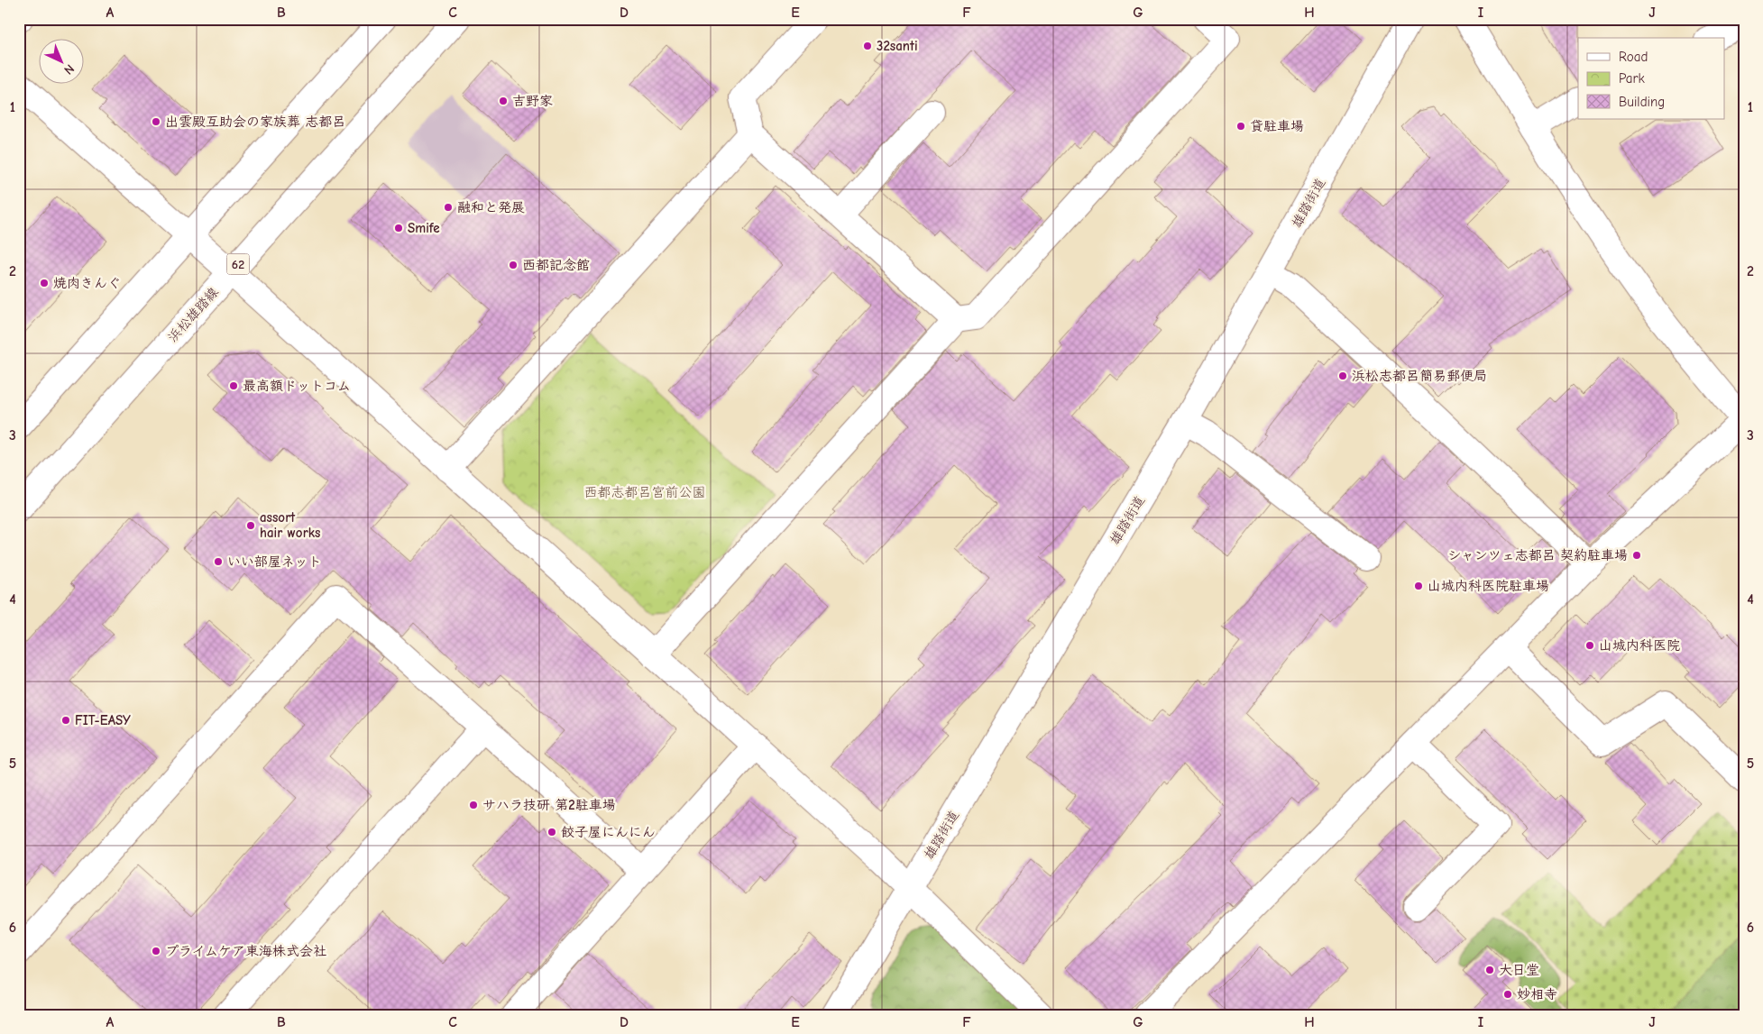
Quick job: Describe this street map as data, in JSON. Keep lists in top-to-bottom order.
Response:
{
  "streets": {
    "street": ["雄踏街道", "62", "浜松雄踏線"]
  },
  "parks": ["西都志都呂宮前公園"],
  "places": [
    "32santi",
    "吉野家",
    "出雲殿互助会の家族葬 志都呂",
    "貸駐車場",
    "融和と発展",
    "Smife",
    "西都記念館",
    "焼肉きんぐ",
    "浜松志都呂簡易郵便局",
    "最高額ドットコム",
    "assort hair works",
    "シャンツェ志都呂 契約駐車場",
    "いい部屋ネット",
    "山城内科医院駐車場",
    "山城内科医院",
    "FIT-EASY",
    "サハラ技研 第2駐車場",
    "餃子屋にんにん",
    "プライムケア東海株式会社",
    "大日堂",
    "妙相寺"
  ],
  "legend": ["Road", "Park", "Building"],
  "north": "bottom right",
  "grid": {
    "columns": [
      "A",
      "B",
      "C",
      "D",
      "E",
      "F",
      "G",
      "H",
      "I",
      "J"
    ],
    "rows": [
      "1",
      "2",
      "3",
      "4",
      "5",
      "6"
    ]
  }
}
